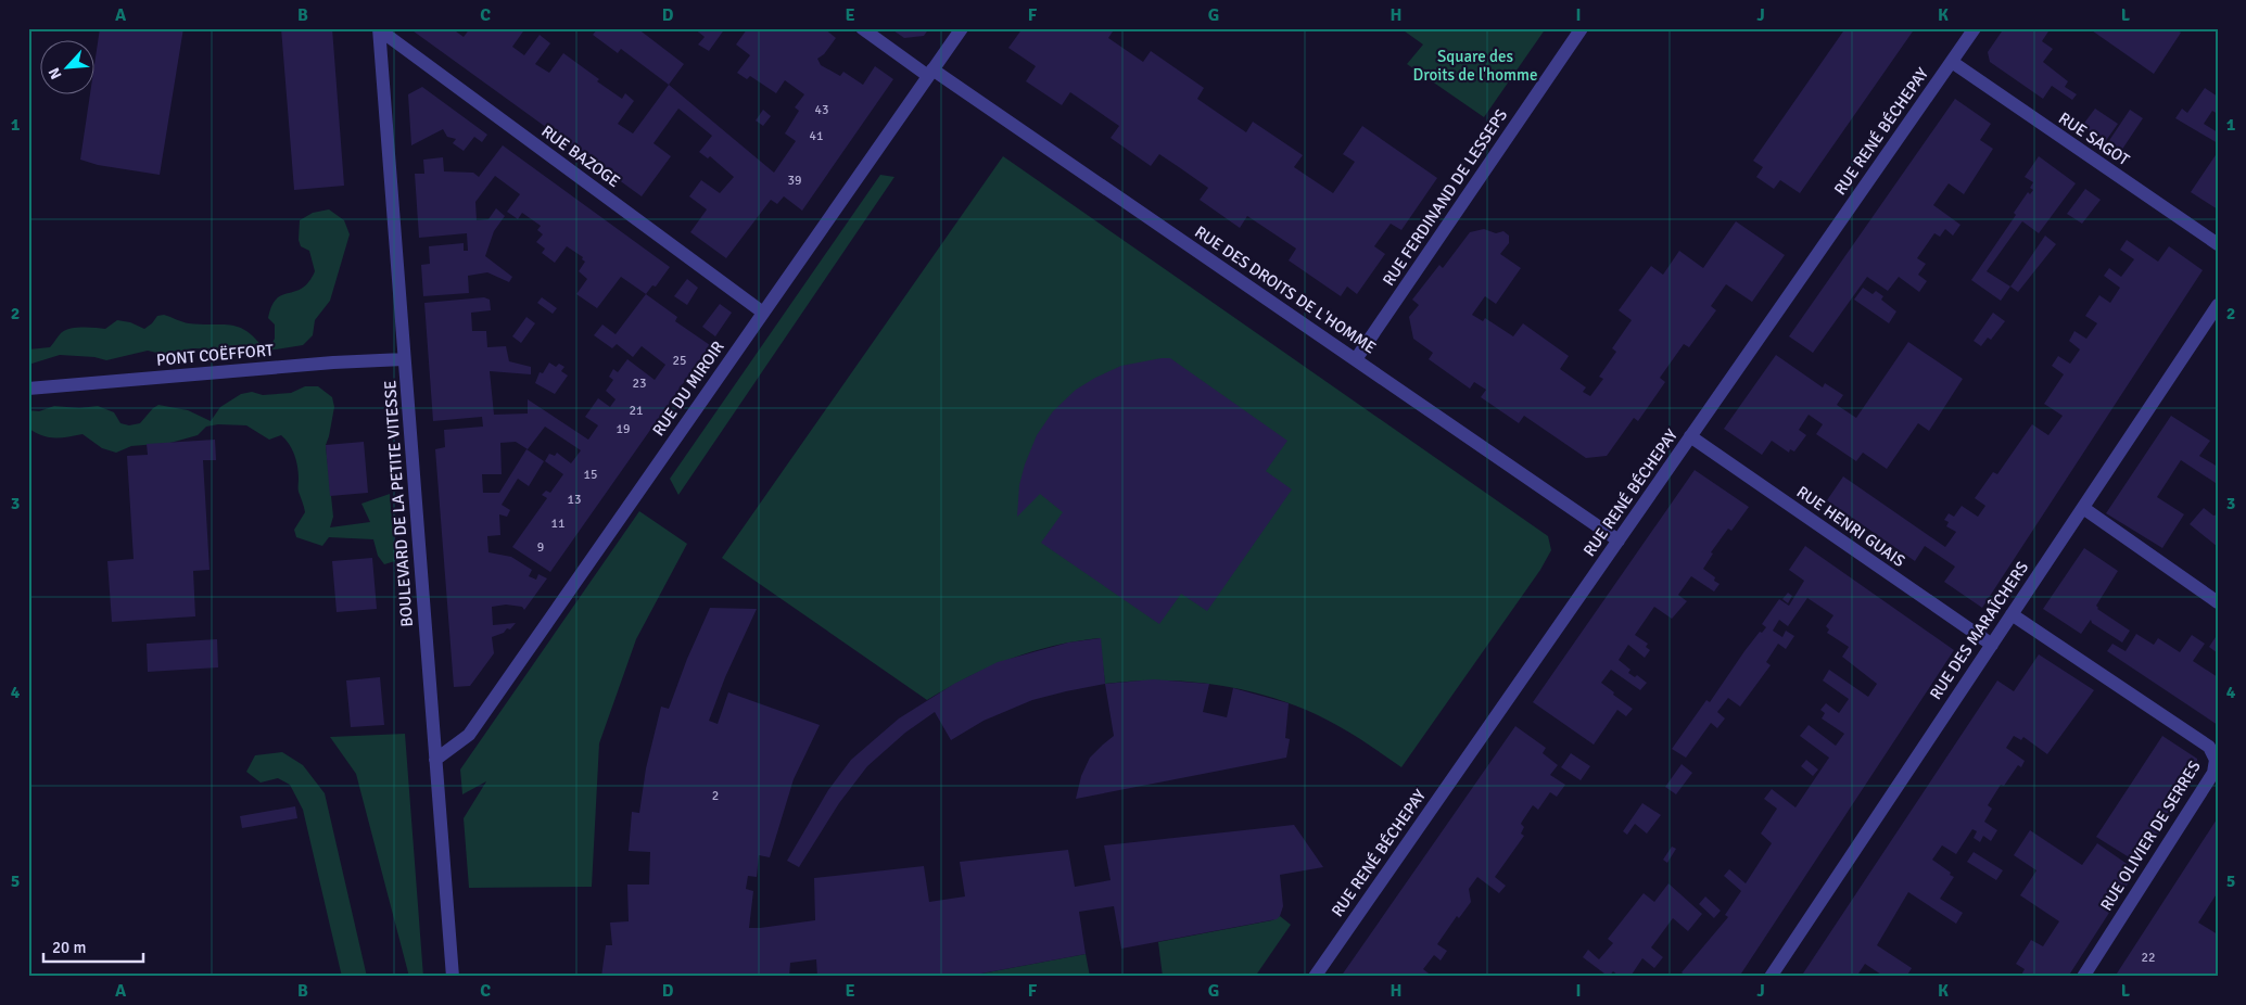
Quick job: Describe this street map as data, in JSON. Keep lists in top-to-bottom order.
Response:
{
  "streets": {
    "street": [
      "RUE RENÉ BÉCHEPAY",
      "RUE SAGOT",
      "RUE BAZOGE",
      "RUE FERDINAND DE LESSEPS",
      "RUE DES DROITS DE L'HOMME",
      "PONT COËFFORT",
      "RUE DU MIROIR",
      "BOULEVARD DE LA PETITE VITESSE",
      "RUE HENRI GUAIS",
      "RUE DES MARAÎCHERS",
      "RUE OLIVIER DE SERRES"
    ]
  },
  "crossings": [
    ["RUE RENÉ BÉCHEPAY", "RUE SAGOT"],
    ["RUE RENÉ BÉCHEPAY", "RUE DES DROITS DE L'HOMME"],
    ["RUE RENÉ BÉCHEPAY", "RUE HENRI GUAIS"],
    ["RUE BAZOGE", "RUE DU MIROIR"],
    ["RUE BAZOGE", "BOULEVARD DE LA PETITE VITESSE"],
    ["RUE FERDINAND DE LESSEPS", "RUE DES DROITS DE L'HOMME"],
    ["RUE DES DROITS DE L'HOMME", "RUE DU MIROIR"],
    ["PONT COËFFORT", "BOULEVARD DE LA PETITE VITESSE"],
    ["RUE DU MIROIR", "BOULEVARD DE LA PETITE VITESSE"],
    ["RUE HENRI GUAIS", "RUE DES MARAÎCHERS"],
    ["RUE DES MARAÎCHERS", "RUE OLIVIER DE SERRES"]
  ],
  "parks": ["Square des Droits de l'homme"],
  "house_numbers": [
    "43",
    "41",
    "39",
    "25",
    "23",
    "21",
    "19",
    "15",
    "13",
    "11",
    "9",
    "2",
    "22"
  ],
  "scale_bar": "20 m",
  "north": "bottom left",
  "grid": {
    "columns": [
      "A",
      "B",
      "C",
      "D",
      "E",
      "F",
      "G",
      "H",
      "I",
      "J",
      "K",
      "L"
    ],
    "rows": [
      "1",
      "2",
      "3",
      "4",
      "5"
    ]
  }
}
